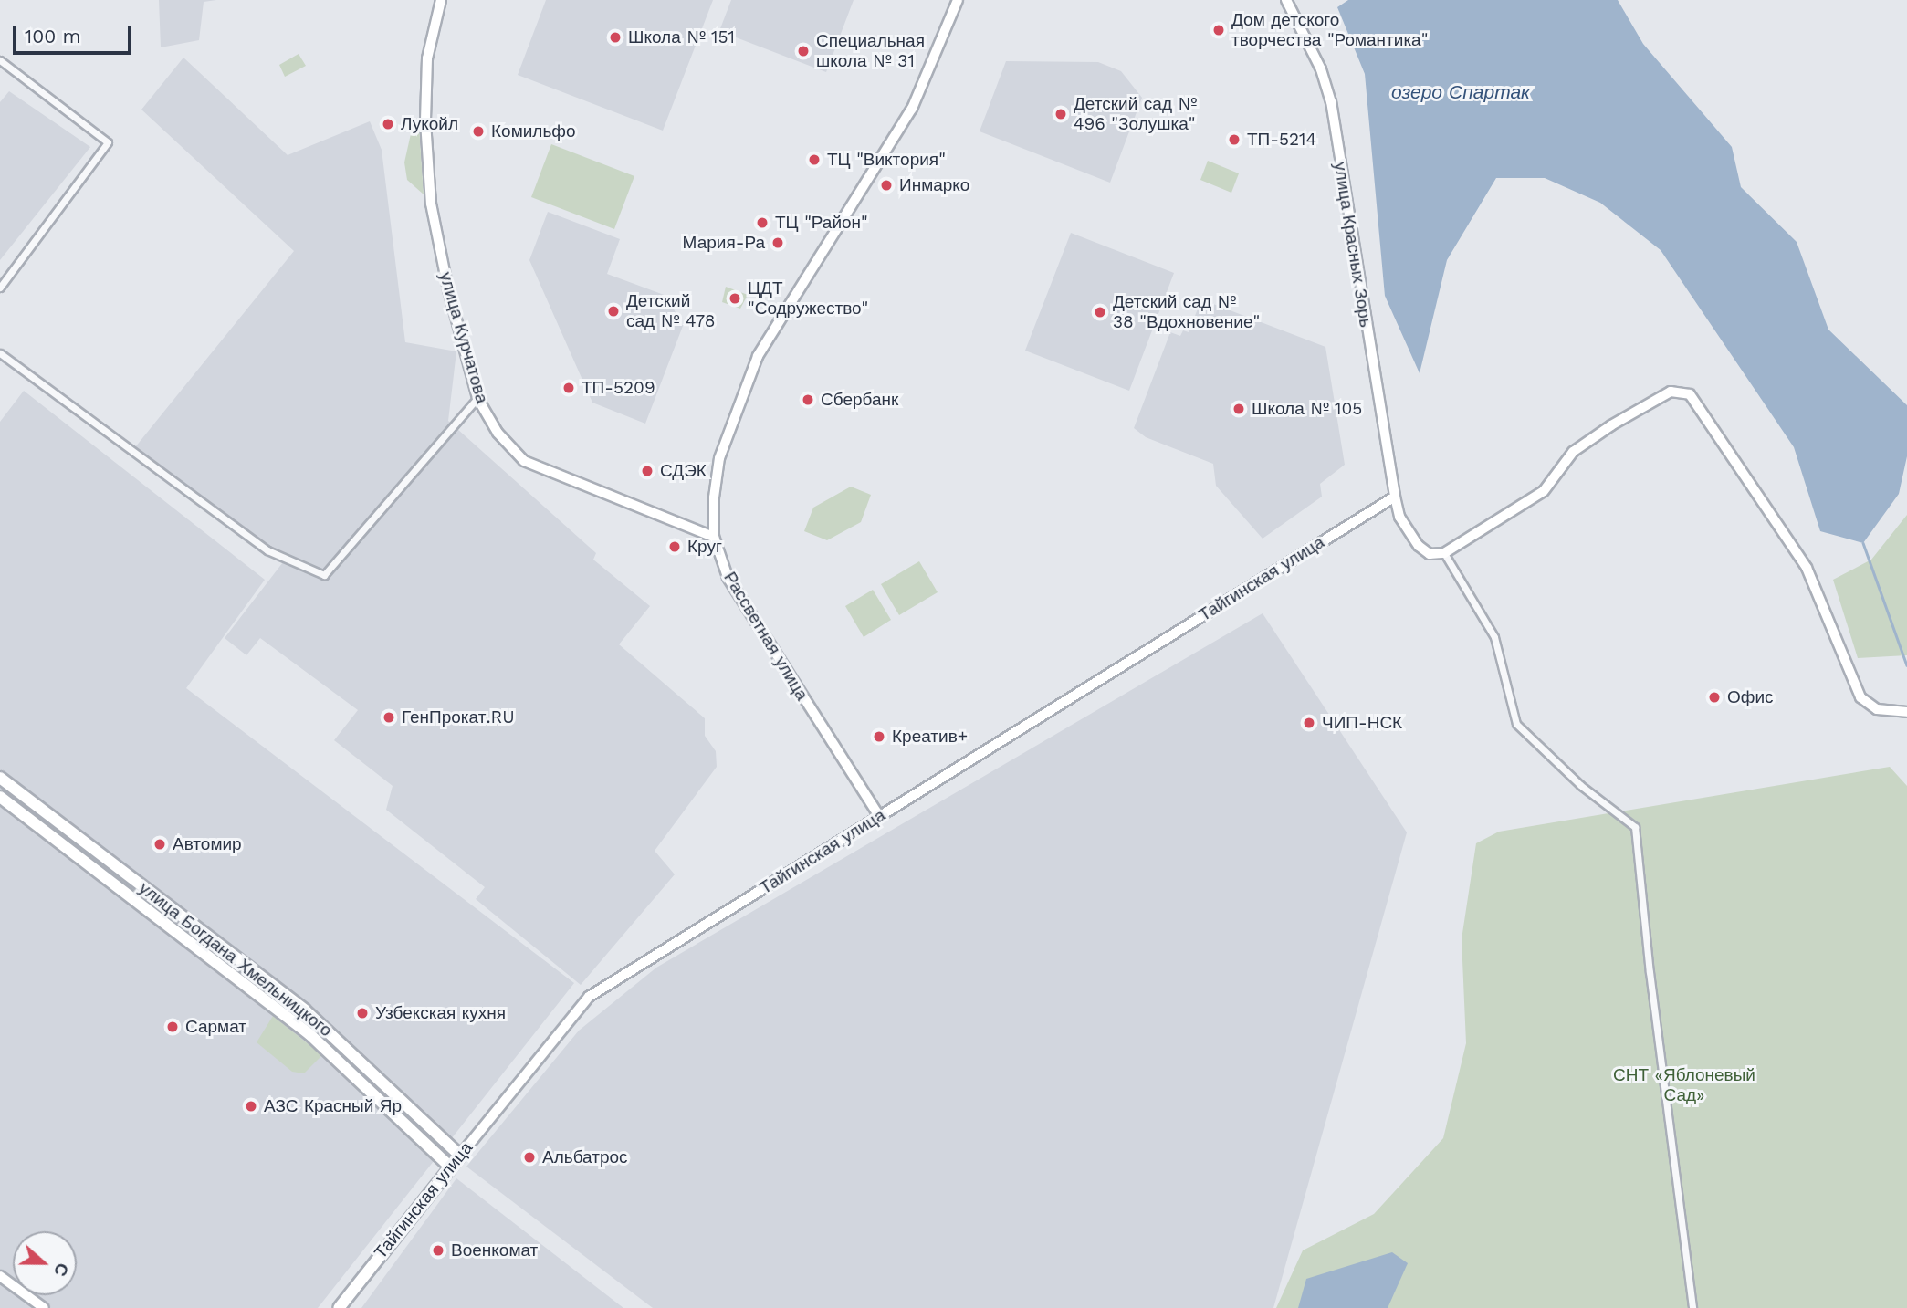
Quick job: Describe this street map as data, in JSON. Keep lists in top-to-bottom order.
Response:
{
  "streets": {
    "highway": ["Тайгинская улица", "улица Богдана Хмельницкого"],
    "main road": ["улица Красных Зорь", "улица Курчатова", "Рассветная улица"]
  },
  "crossings": [
    ["улица Красных Зорь", "Тайгинская улица"],
    ["улица Курчатова", "Рассветная улица"],
    ["Тайгинская улица", "Рассветная улица"],
    ["Тайгинская улица", "улица Богдана Хмельницкого"]
  ],
  "water": ["озеро Спартак"],
  "parks": ["СНТ «Яблоневый Сад»"],
  "places": [
    "Дом детского творчества \"Романтика\"",
    "Школа № 151",
    "Специальная школа № 31",
    "Детский сад № 496 \"Золушка\"",
    "Лукойл",
    "Комильфо",
    "ТП-5214",
    "ТЦ \"Виктория\"",
    "Инмарко",
    "ТЦ \"Район\"",
    "Мария-Ра",
    "ЦДТ \"Содружество\"",
    "Детский сад № 478",
    "Детский сад № 38 \"Вдохновение\"",
    "ТП-5209",
    "Сбербанк",
    "Школа № 105",
    "СДЭК",
    "Круг",
    "Офис",
    "ГенПрокат.RU",
    "ЧИП-НСК",
    "Креатив+",
    "Автомир",
    "Узбекская кухня",
    "Сармат",
    "АЗС Красный Яр",
    "Альбатрос",
    "Военкомат"
  ],
  "scale_bar": "100 m",
  "north": "right"
}
